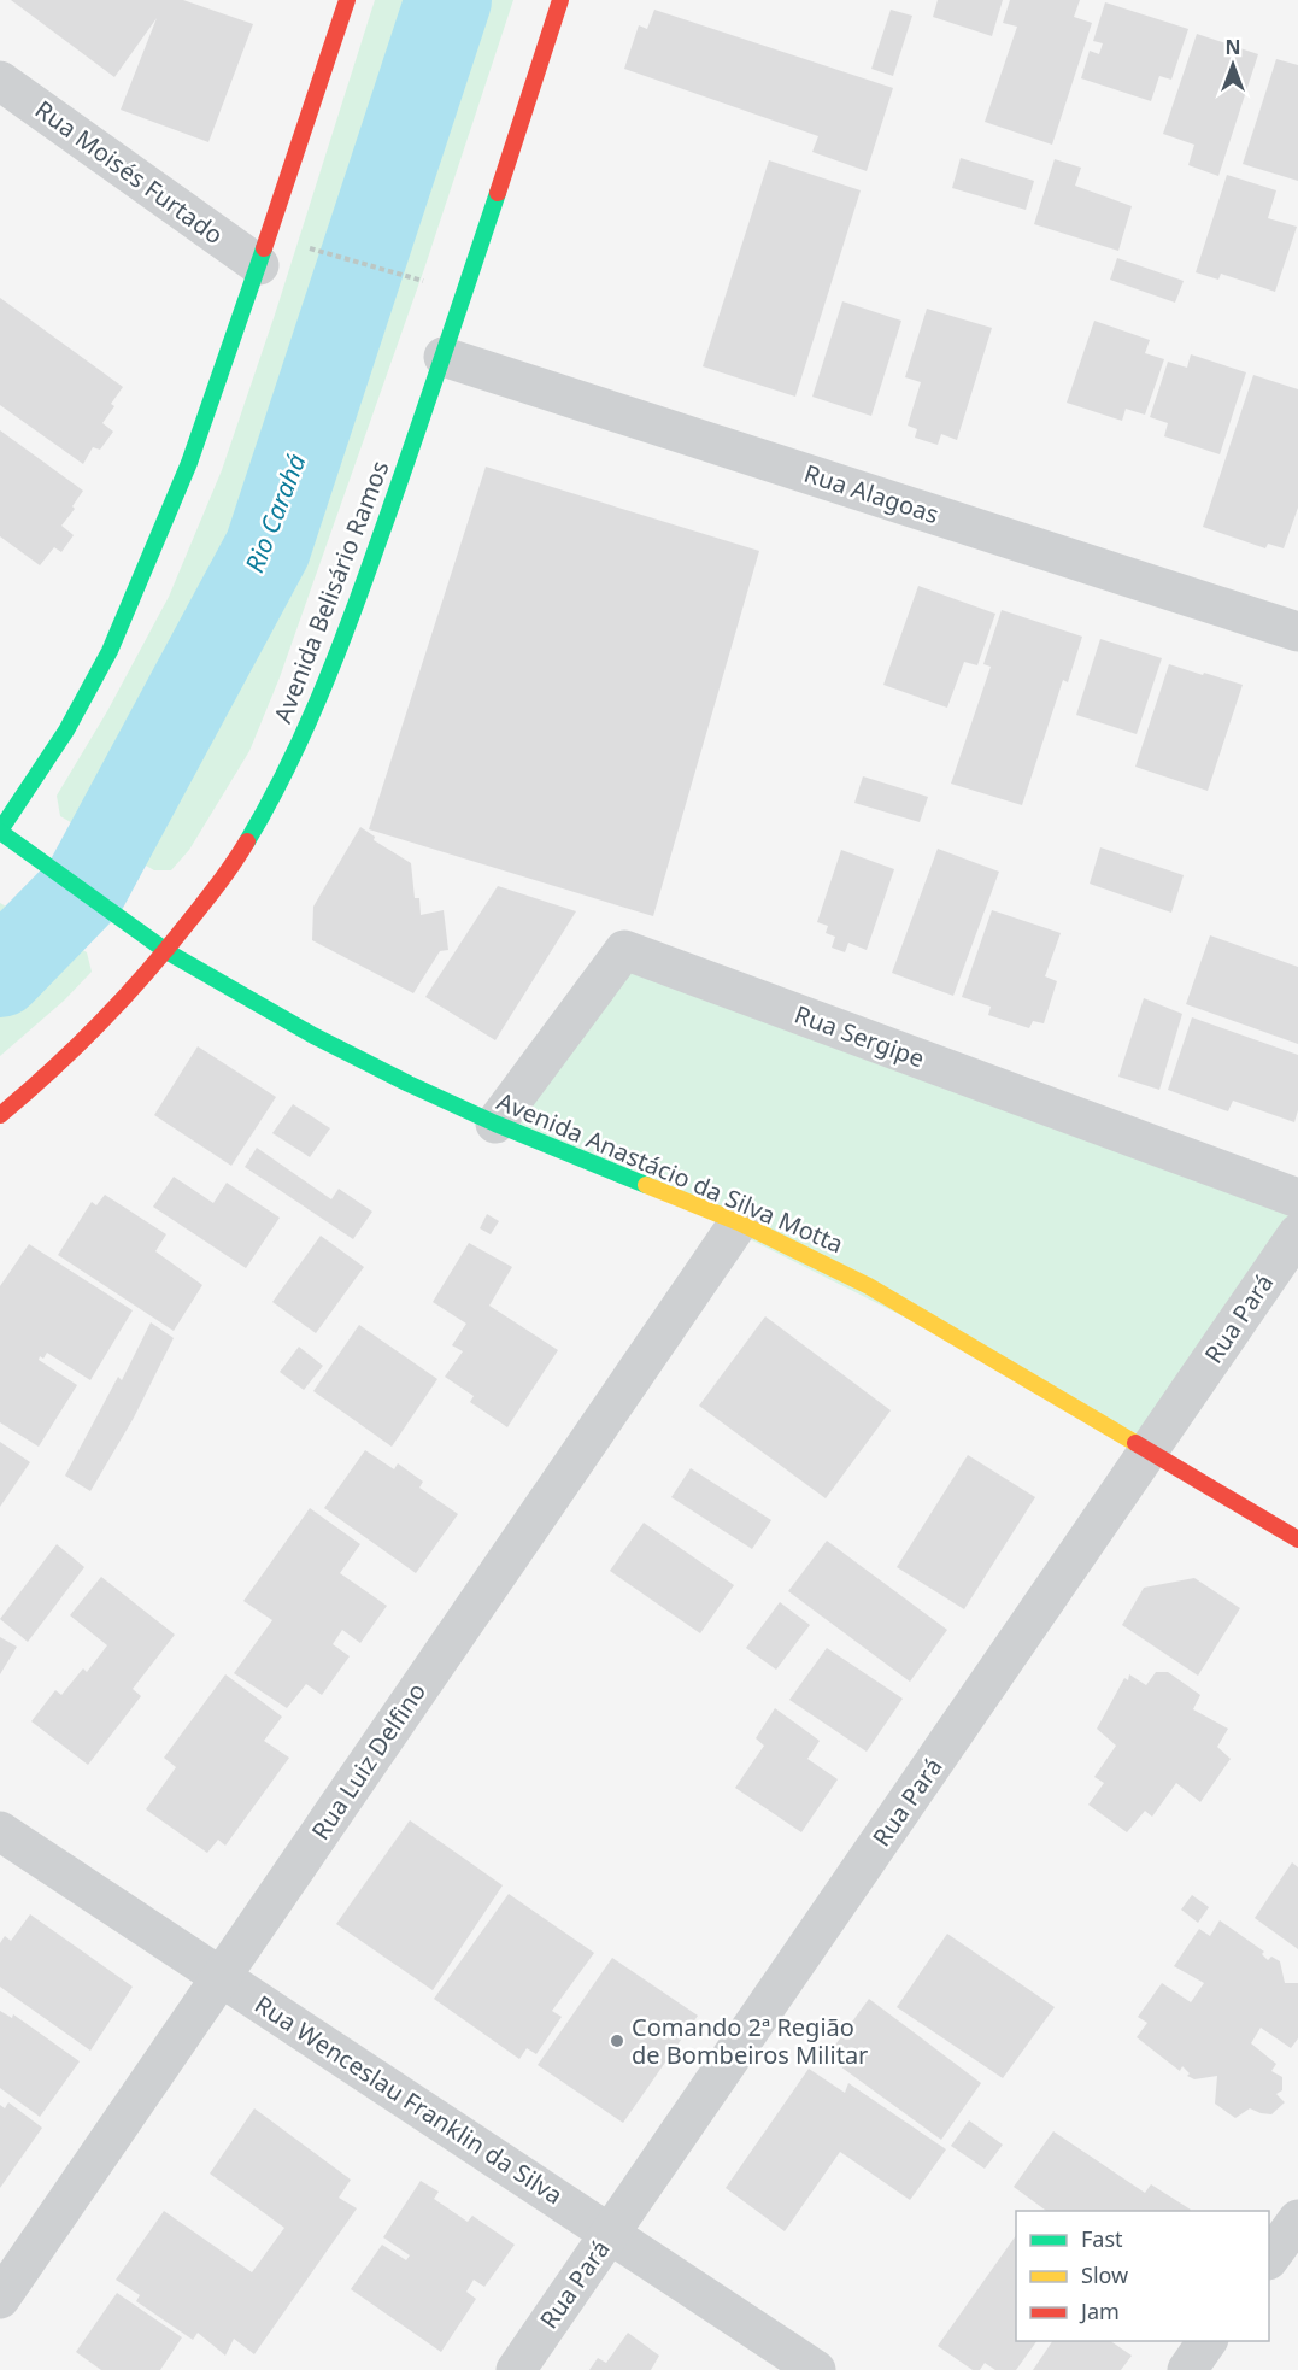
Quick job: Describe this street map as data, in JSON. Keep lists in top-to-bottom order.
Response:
{
  "streets": {
    "main road": ["Avenida Belisário Ramos", "Avenida Anastácio da Silva Motta"],
    "street": [
      "Rua Moisés Furtado",
      "Rua Alagoas",
      "Rua Sergipe",
      "Rua Pará",
      "Rua Luiz Delfino",
      "Rua Wenceslau Franklin da Silva"
    ]
  },
  "crossings": [
    ["Rua Alagoas", "Avenida Belisário Ramos"],
    ["Avenida Belisário Ramos", "Avenida Anastácio da Silva Motta"],
    ["Rua Sergipe", "Avenida Anastácio da Silva Motta"],
    ["Avenida Anastácio da Silva Motta", "Rua Pará"],
    ["Avenida Anastácio da Silva Motta", "Rua Luiz Delfino"],
    ["Rua Pará", "Rua Wenceslau Franklin da Silva"],
    ["Rua Luiz Delfino", "Rua Wenceslau Franklin da Silva"]
  ],
  "water": ["Rio Carahá"],
  "places": ["Comando 2ª Região de Bombeiros Militar"],
  "legend": ["Fast", "Slow", "Jam"],
  "north": "top"
}
